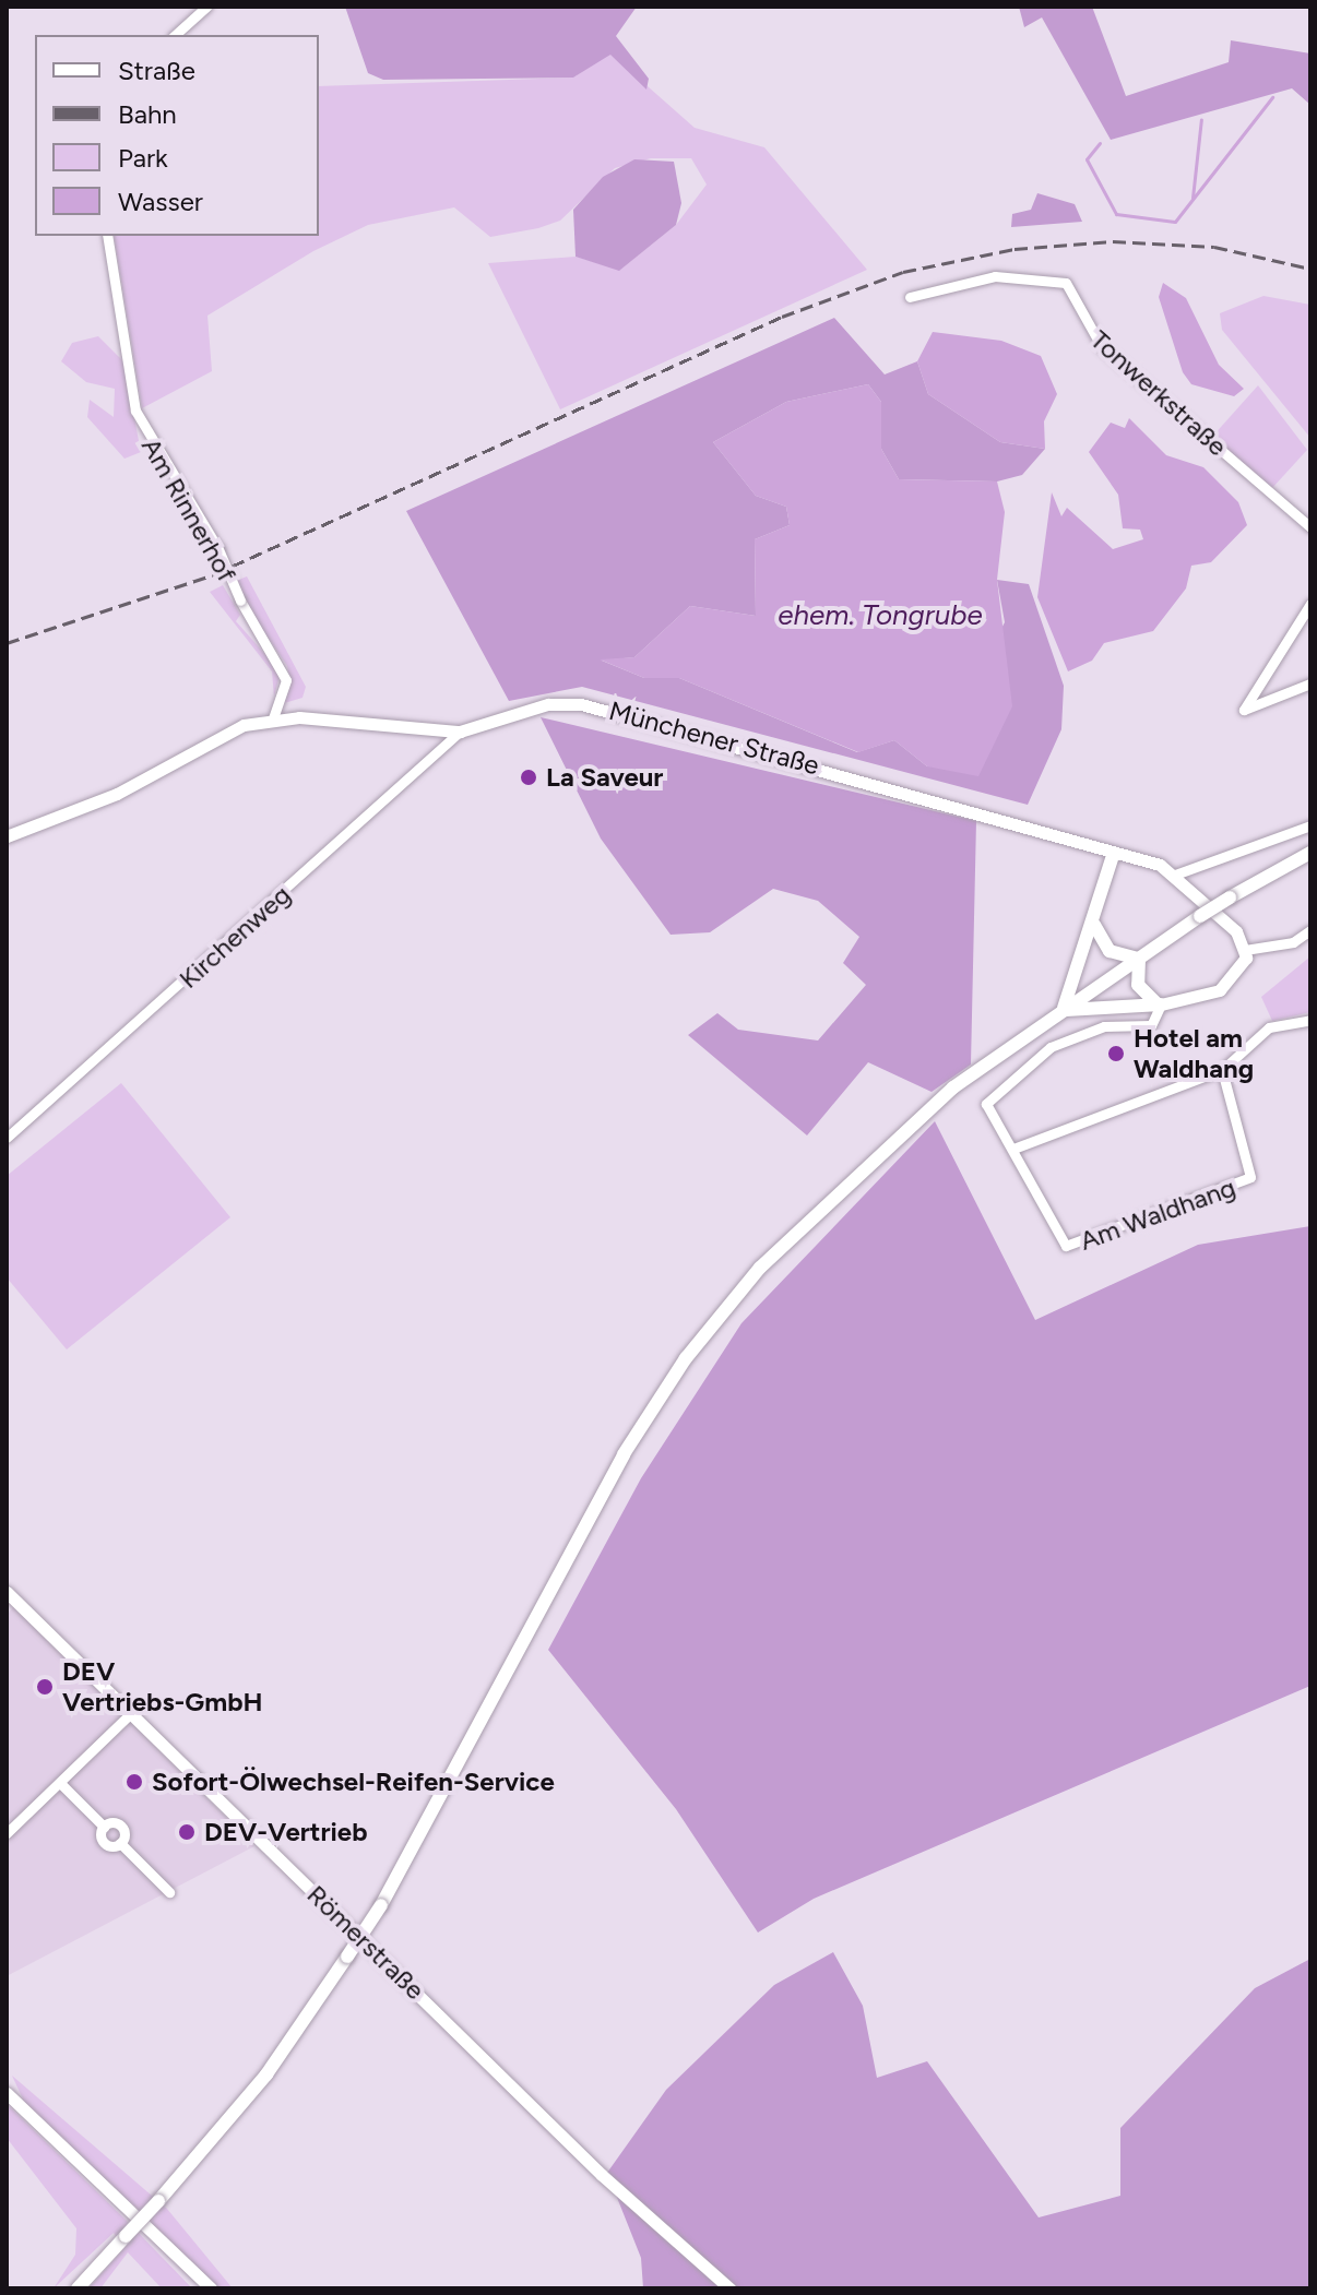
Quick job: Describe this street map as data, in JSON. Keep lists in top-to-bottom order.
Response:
{
  "streets": {
    "street": [
      "Tonwerkstraße",
      "Am Rinnerhof",
      "Münchener Straße",
      "Kirchenweg",
      "Am Waldhang",
      "Römerstraße"
    ]
  },
  "crossings": [
    ["Am Rinnerhof", "Münchener Straße"],
    ["Münchener Straße", "Kirchenweg"]
  ],
  "water": ["ehem. Tongrube"],
  "places": [
    "La Saveur",
    "Hotel am Waldhang",
    "DEV Vertriebs-GmbH",
    "Sofort-Ölwechsel-Reifen-Service",
    "DEV-Vertrieb"
  ],
  "legend": [
    "Straße",
    "Bahn",
    "Park",
    "Wasser"
  ]
}
